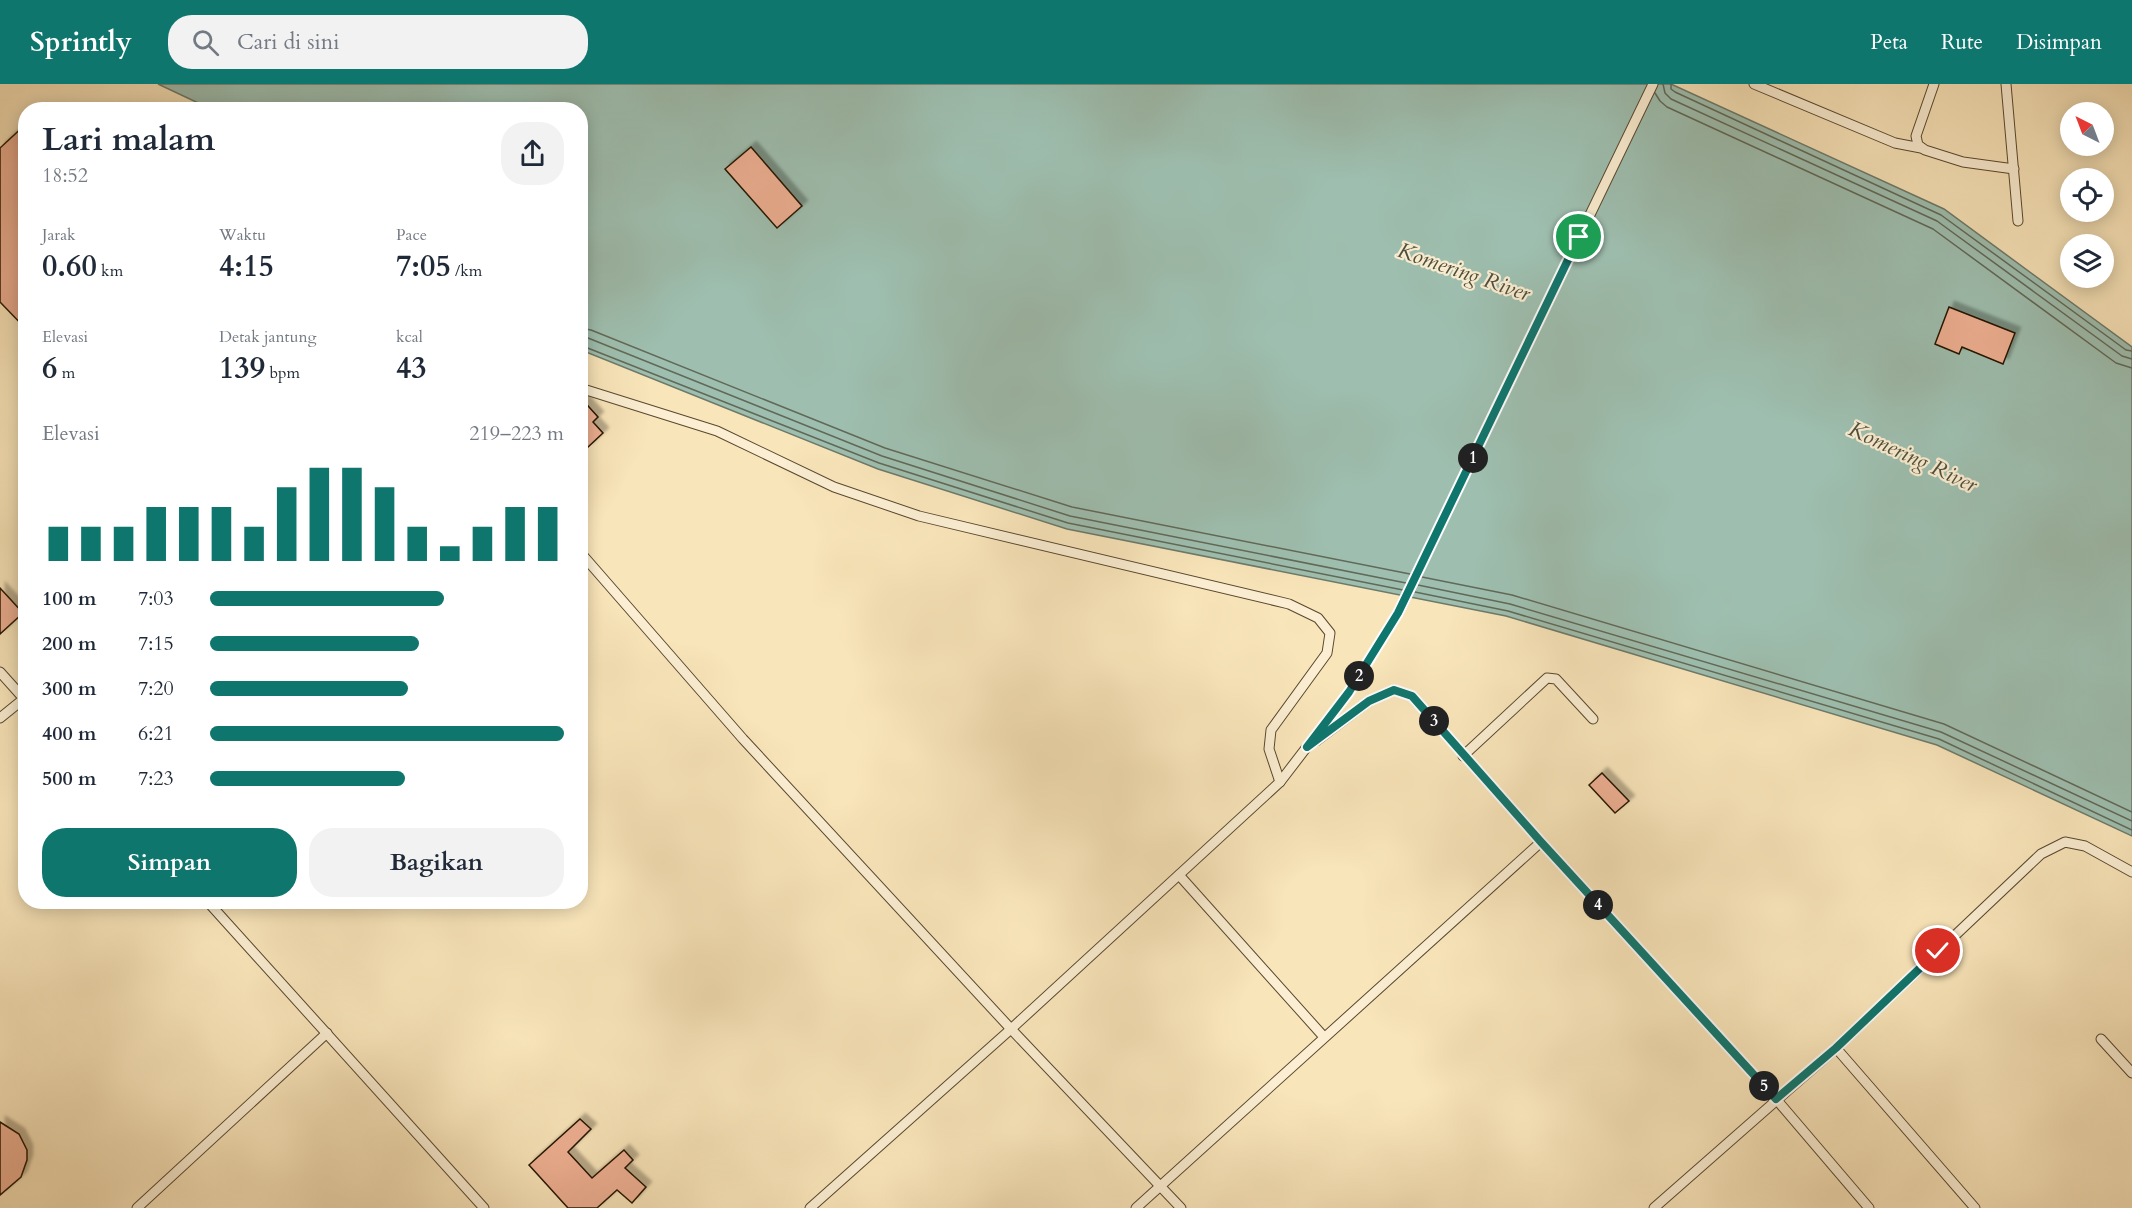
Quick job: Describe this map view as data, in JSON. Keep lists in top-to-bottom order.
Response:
{
  "water": ["Komering River"],
  "north": "top left",
  "page": {
    "header": "Sprintly",
    "search": "Cari di sini",
    "nav": ["Peta", "Rute", "Disimpan"],
    "heading": ["Lari malam", "18:52"],
    "stats": [
      ["Jarak", "0.60 km"],
      ["Waktu", "4:15"],
      ["Pace", "7:05 /km"],
      ["Elevasi", "6 m"],
      ["Detak jantung", "139 bpm"],
      ["kcal", "43"]
    ],
    "chart": ["Elevasi", "219–223 m"],
    "pins": [
      "1",
      "2",
      "3",
      "4",
      "5"
    ],
    "list": [
      {
        "name": "100 m",
        "note": "7:03"
      },
      {
        "name": "200 m",
        "note": "7:15"
      },
      {
        "name": "300 m",
        "note": "7:20"
      },
      {
        "name": "400 m",
        "note": "6:21"
      },
      {
        "name": "500 m",
        "note": "7:23"
      }
    ],
    "buttons": ["Simpan", "Bagikan"]
  }
}
